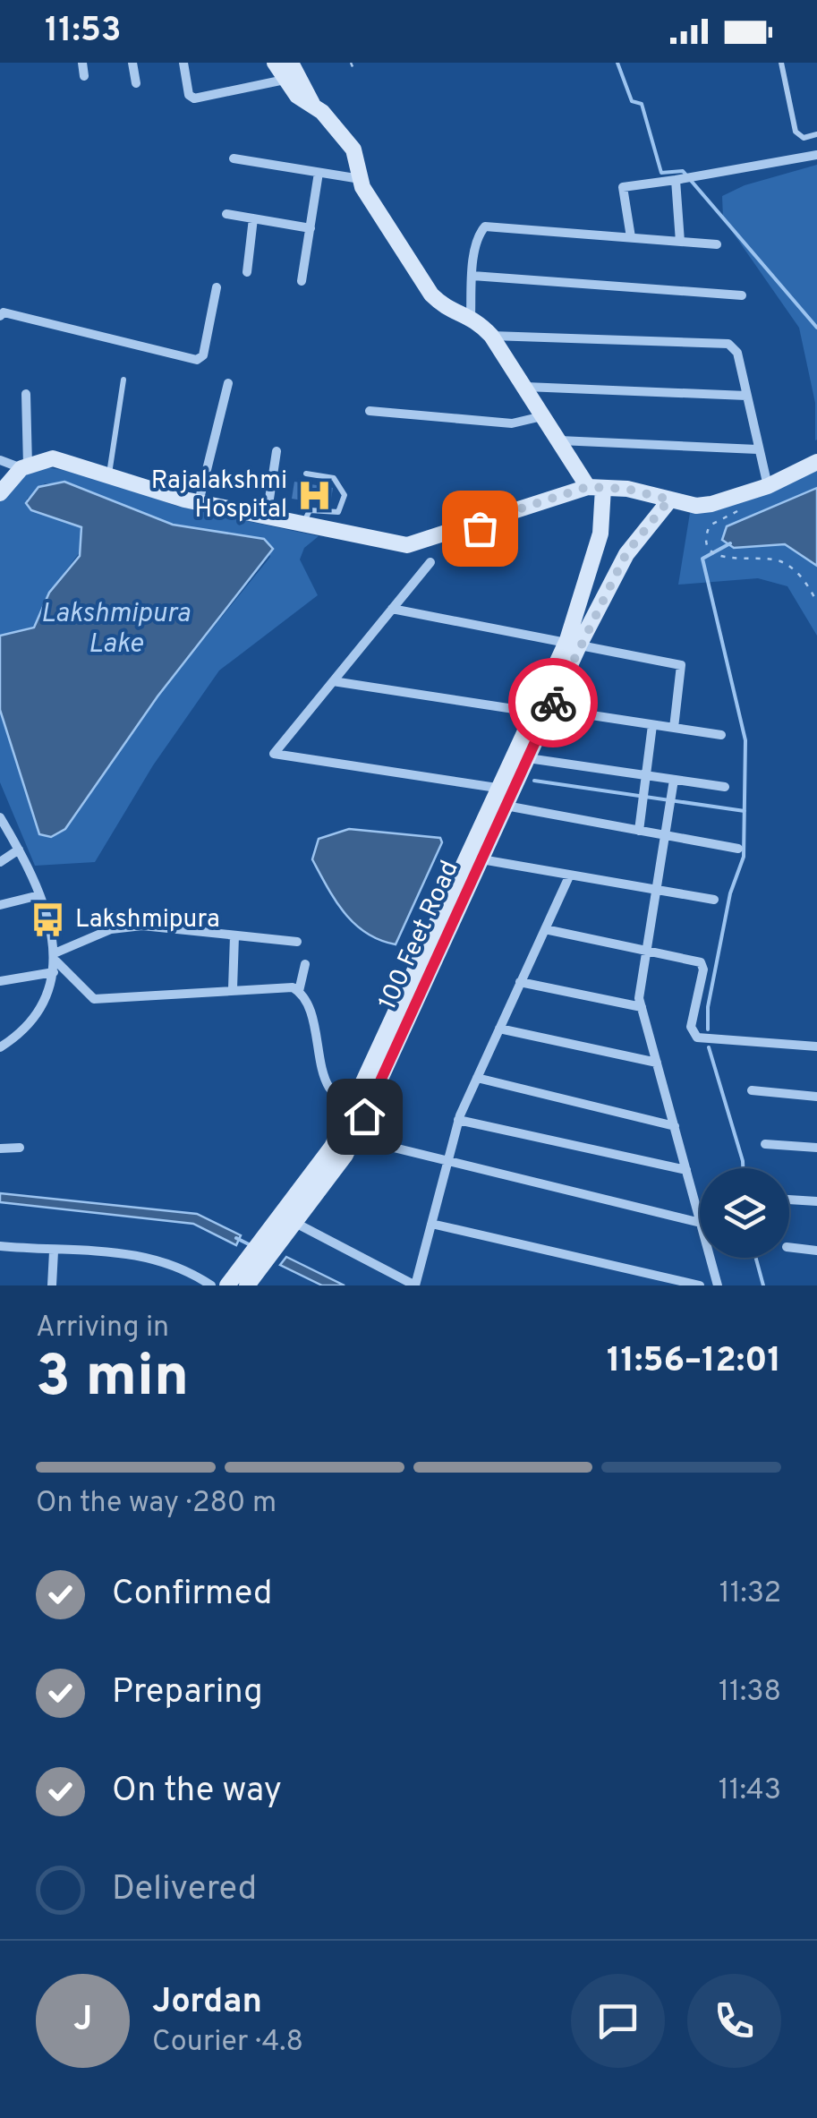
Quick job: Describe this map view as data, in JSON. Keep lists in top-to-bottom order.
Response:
{
  "streets": {
    "main road": ["100 Feet Road"]
  },
  "water": ["Lakshmipura Lake"],
  "places": {
    "hospital": ["Rajalakshmi Hospital"],
    "bus stop": ["Lakshmipura"]
  },
  "page": {
    "status": "11:53",
    "heading": ["3 min", "Arriving in", "11:56–12:01"],
    "panel": ["Jordan", "Courier · 4.8"],
    "bar": "On the way · 280 m",
    "list": [
      ["Confirmed", "11:32"],
      ["Preparing", "11:38"],
      ["On the way", "11:43"],
      "Delivered"
    ],
    "round": "J"
  }
}
